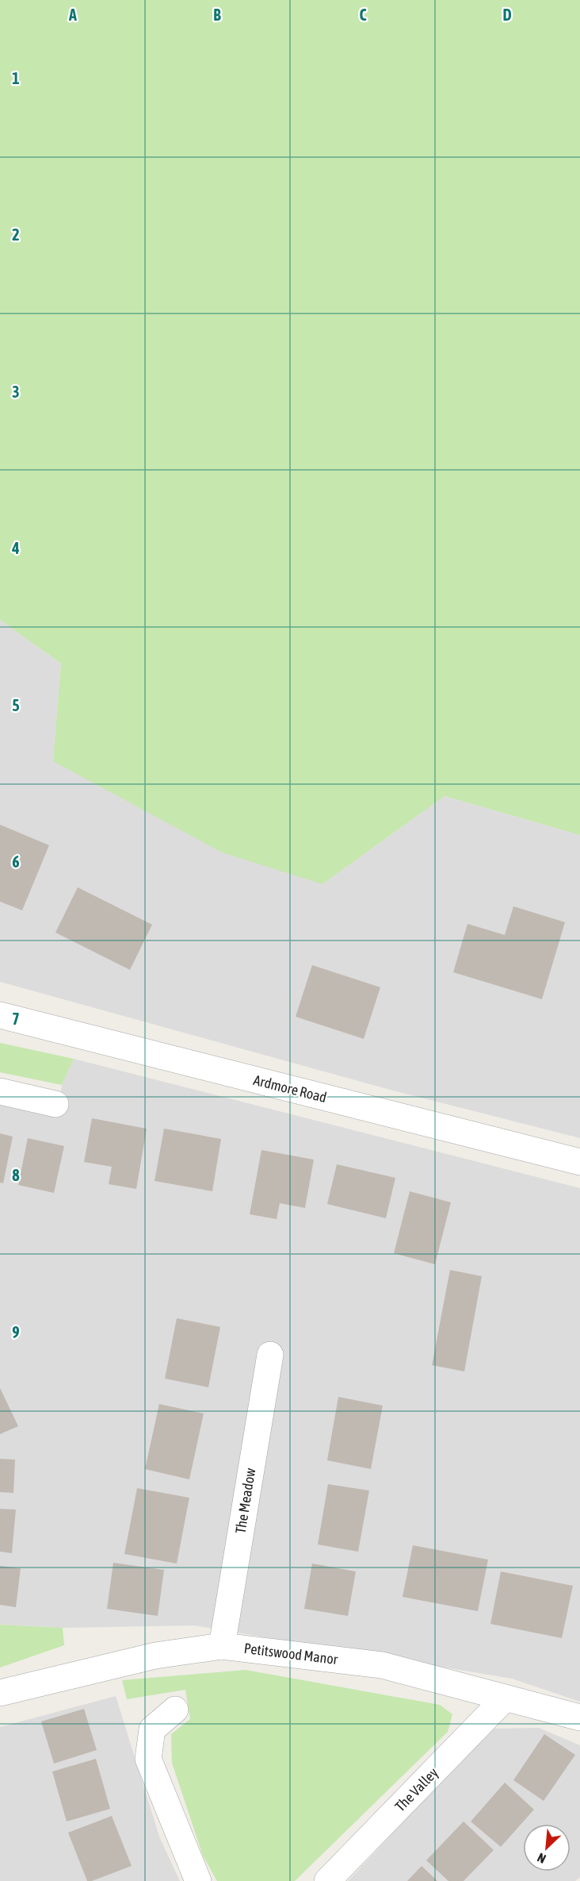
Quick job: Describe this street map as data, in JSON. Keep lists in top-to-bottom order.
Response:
{
  "streets": {
    "street": [
      "Ardmore Road",
      "The Meadow",
      "Petitswood Manor",
      "The Valley"
    ]
  },
  "crossings": [
    ["The Meadow", "Petitswood Manor"],
    ["Petitswood Manor", "The Valley"]
  ],
  "north": "bottom left",
  "grid": {
    "columns": [
      "A",
      "B",
      "C",
      "D"
    ],
    "rows": [
      "1",
      "2",
      "3",
      "4",
      "5",
      "6",
      "7",
      "8",
      "9"
    ]
  }
}
